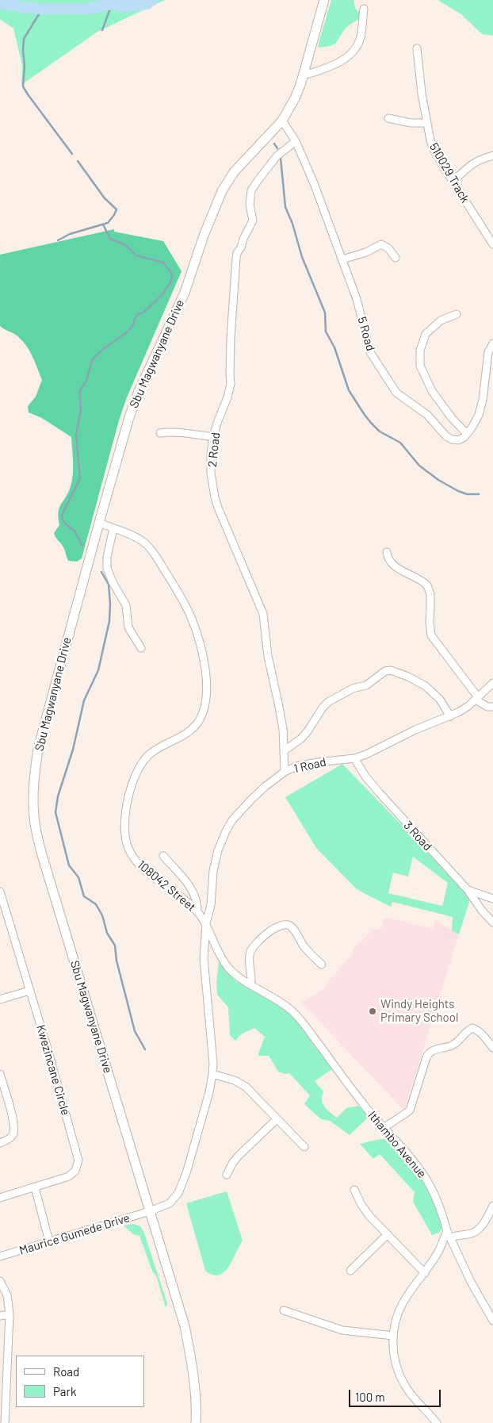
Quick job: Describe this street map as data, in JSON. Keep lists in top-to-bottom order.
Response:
{
  "streets": {
    "main road": ["Sbu Magwanyane Drive"],
    "street": [
      "510029 Track",
      "5 Road",
      "2 Road",
      "1 Road",
      "3 Road",
      "108042 Street",
      "Kwezincane Circle",
      "Ithambo Avenue",
      "Maurice Gumede Drive"
    ]
  },
  "crossings": [
    ["5 Road", "Sbu Magwanyane Drive"],
    ["5 Road", "2 Road"],
    ["Sbu Magwanyane Drive", "108042 Street"],
    ["Sbu Magwanyane Drive", "Maurice Gumede Drive"],
    ["2 Road", "1 Road"],
    ["1 Road", "3 Road"],
    ["1 Road", "108042 Street"],
    ["1 Road", "Ithambo Avenue"],
    ["108042 Street", "Ithambo Avenue"]
  ],
  "places": ["Windy Heights Primary School"],
  "legend": ["Road", "Park"],
  "scale_bar": "100 m"
}
